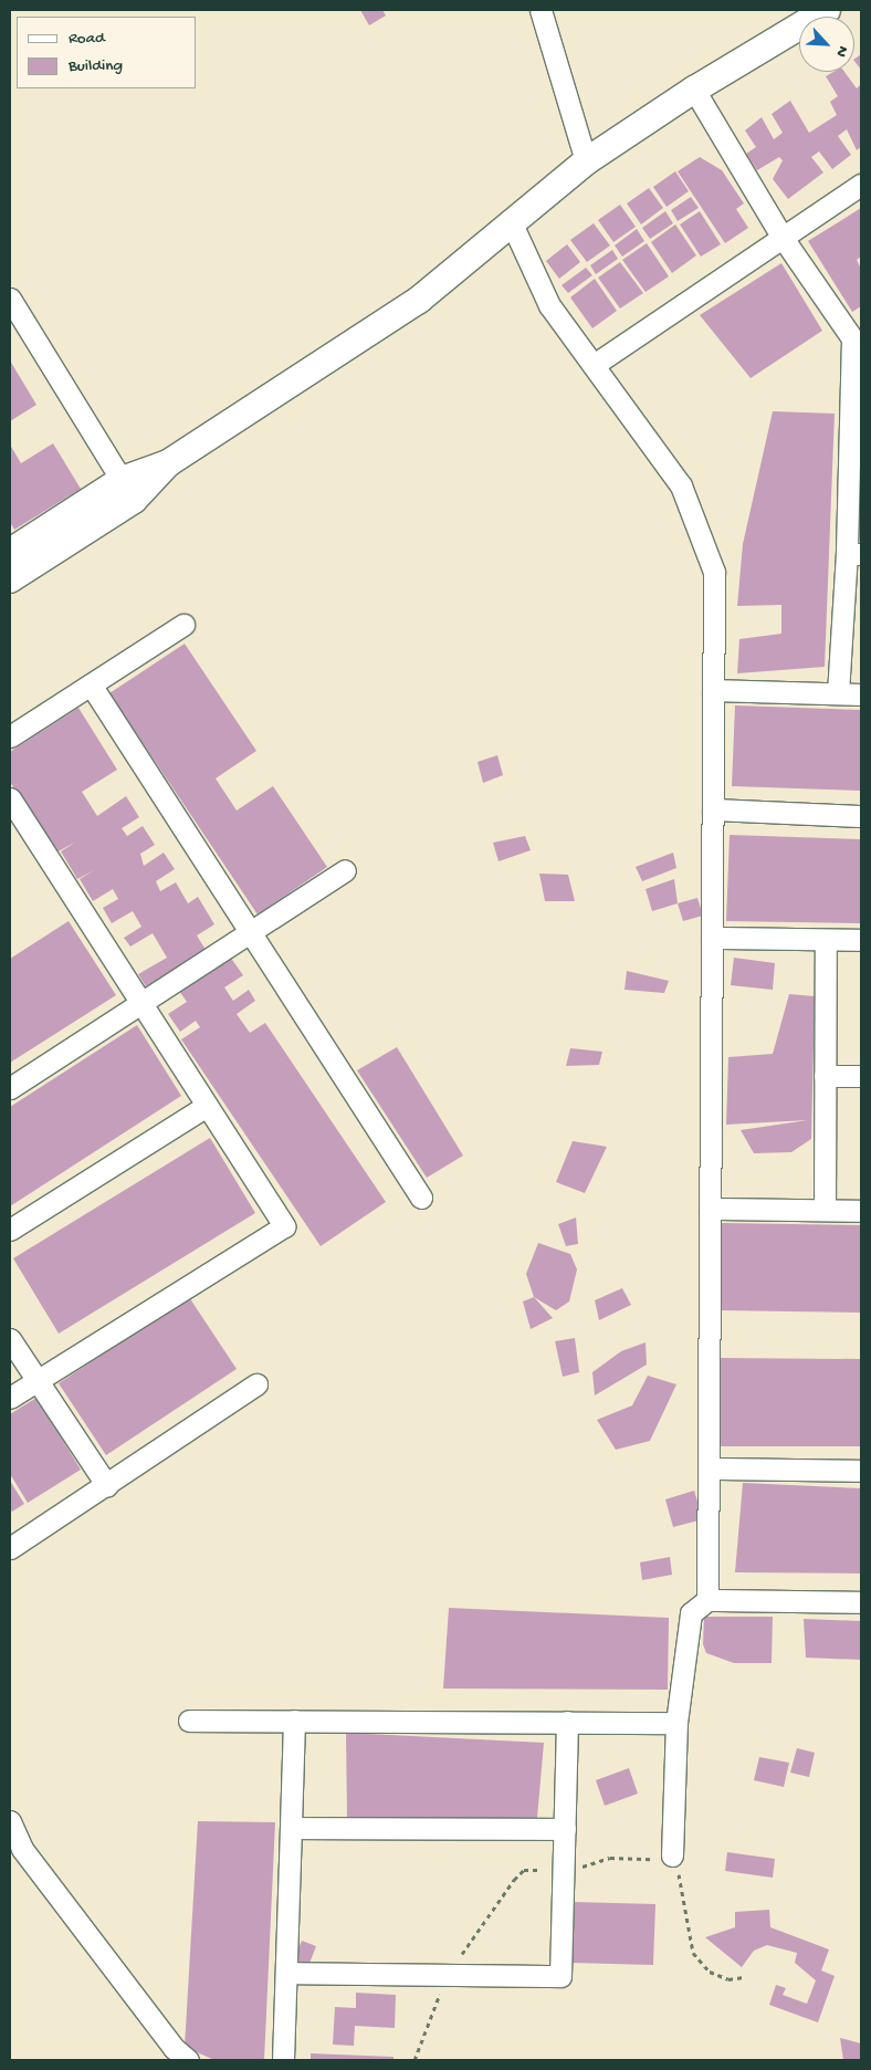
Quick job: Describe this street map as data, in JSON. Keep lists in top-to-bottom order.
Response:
{
  "legend": ["Road", "Building"],
  "north": "bottom right"
}
